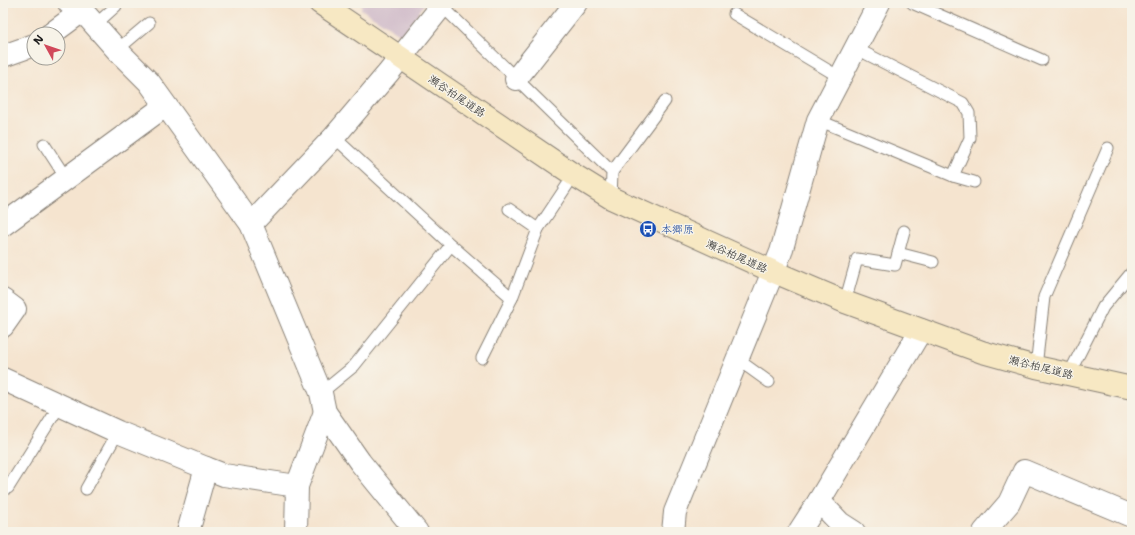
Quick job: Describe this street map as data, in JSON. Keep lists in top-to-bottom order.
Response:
{
  "streets": {
    "main road": ["瀬谷柏尾道路"]
  },
  "places": {
    "bus stop": ["本郷原"]
  },
  "north": "top left"
}
